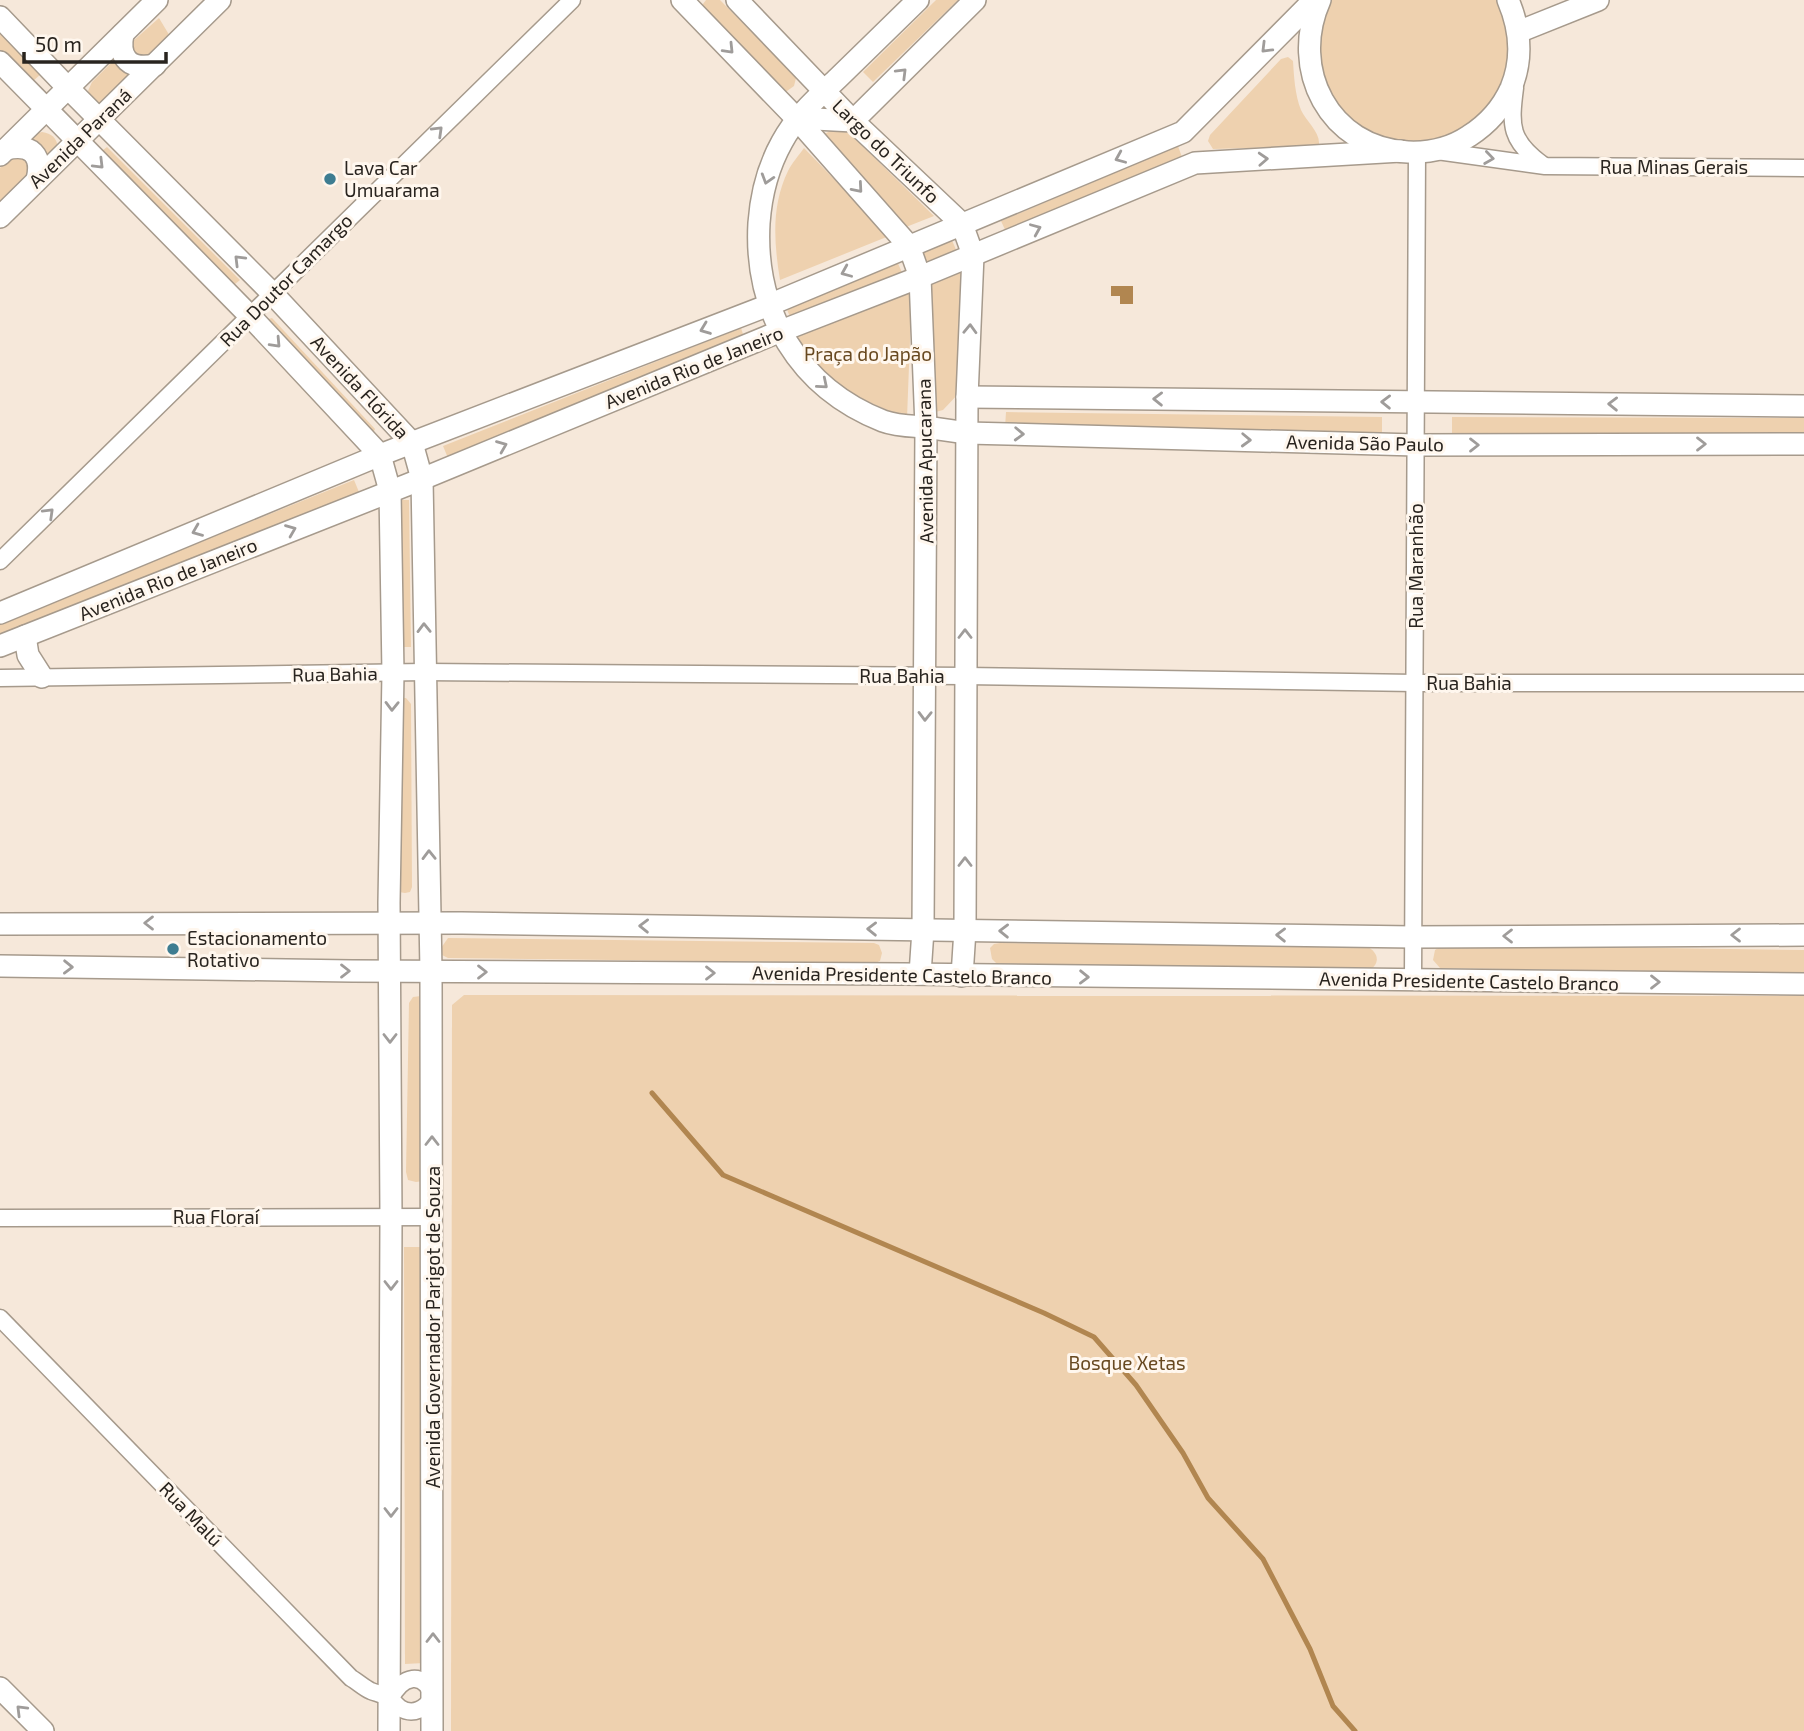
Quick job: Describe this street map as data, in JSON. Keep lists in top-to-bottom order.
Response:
{
  "streets": {
    "street": [
      "Avenida Paraná",
      "Largo do Triunfo",
      "Rua Minas Gerais",
      "Rua Doutor Camargo",
      "Avenida Rio de Janeiro",
      "Avenida Flórida",
      "Avenida São Paulo",
      "Avenida Apucarana",
      "Rua Maranhão",
      "Rua Bahia",
      "Avenida Presidente Castelo Branco",
      "Rua Floraí",
      "Avenida Governador Parigot de Souza",
      "Rua Malú"
    ]
  },
  "crossings": [
    ["Avenida Paraná", "Avenida Flórida"],
    ["Largo do Triunfo", "Avenida Rio de Janeiro"],
    ["Largo do Triunfo", "Avenida São Paulo"],
    ["Largo do Triunfo", "Avenida Apucarana"],
    ["Rua Minas Gerais", "Avenida Rio de Janeiro"],
    ["Rua Minas Gerais", "Rua Maranhão"],
    ["Rua Doutor Camargo", "Avenida Flórida"],
    ["Avenida Rio de Janeiro", "Avenida Flórida"],
    ["Avenida Rio de Janeiro", "Avenida Apucarana"],
    ["Avenida Rio de Janeiro", "Rua Maranhão"],
    ["Avenida Flórida", "Rua Bahia"],
    ["Avenida Flórida", "Avenida Governador Parigot de Souza"],
    ["Avenida São Paulo", "Avenida Apucarana"],
    ["Avenida São Paulo", "Rua Maranhão"],
    ["Avenida Apucarana", "Rua Bahia"],
    ["Avenida Apucarana", "Avenida Presidente Castelo Branco"],
    ["Rua Maranhão", "Rua Bahia"],
    ["Rua Maranhão", "Avenida Presidente Castelo Branco"],
    ["Avenida Presidente Castelo Branco", "Avenida Governador Parigot de Souza"],
    ["Rua Floraí", "Avenida Governador Parigot de Souza"],
    ["Avenida Governador Parigot de Souza", "Rua Malú"]
  ],
  "one_way": ["Rua Doutor Camargo"],
  "parks": ["Praça do Japão", "Bosque Xetas"],
  "places": ["Lava Car Umuarama", "Estacionamento Rotativo"],
  "scale_bar": "50 m"
}
